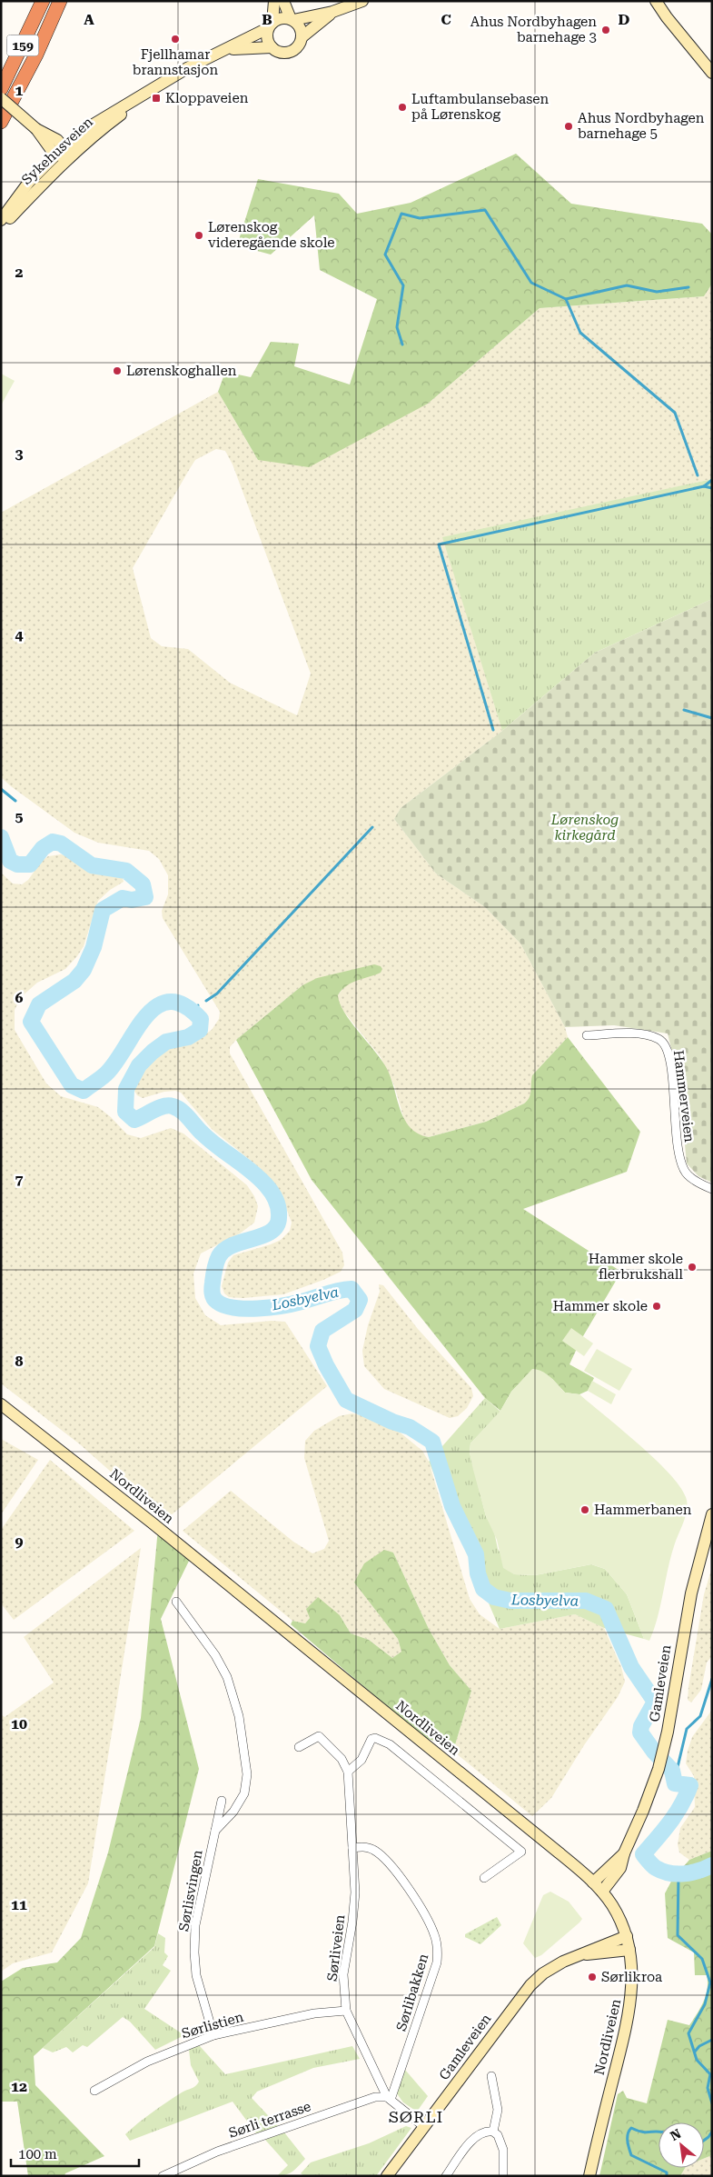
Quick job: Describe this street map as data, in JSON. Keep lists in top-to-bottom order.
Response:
{
  "streets": {
    "highway": ["159"],
    "main road": ["Sykehusveien", "Nordliveien", "Gamleveien"],
    "street": [
      "Hammerveien",
      "Sørlisvingen",
      "Sørliveien",
      "Sørlibakken",
      "Sørlistien",
      "Sørli terrasse"
    ]
  },
  "crossings": [
    ["Nordliveien", "Gamleveien"],
    ["Gamleveien", "Sørliveien"],
    ["Sørlisvingen", "Sørlistien"],
    ["Sørliveien", "Sørlibakken"],
    ["Sørliveien", "Sørlistien"],
    ["Sørliveien", "Sørli terrasse"],
    ["Sørlibakken", "Sørli terrasse"]
  ],
  "districts": ["SØRLI"],
  "water": ["Losbyelva"],
  "parks": ["Lørenskog kirkegård"],
  "places": {
    "other": [
      "Ahus Nordbyhagen barnehage 3",
      "Fjellhamar brannstasjon",
      "Luftambulansebasen på Lørenskog",
      "Ahus Nordbyhagen barnehage 5",
      "Lørenskog videregående skole",
      "Lørenskoghallen",
      "Hammer skole flerbrukshall",
      "Hammer skole",
      "Hammerbanen",
      "Sørlikroa"
    ],
    "transit": ["Kloppaveien"]
  },
  "scale_bar": "100 m",
  "north": "top left",
  "grid": {
    "columns": [
      "A",
      "B",
      "C",
      "D"
    ],
    "rows": [
      "1",
      "2",
      "3",
      "4",
      "5",
      "6",
      "7",
      "8",
      "9",
      "10",
      "11",
      "12"
    ]
  }
}
